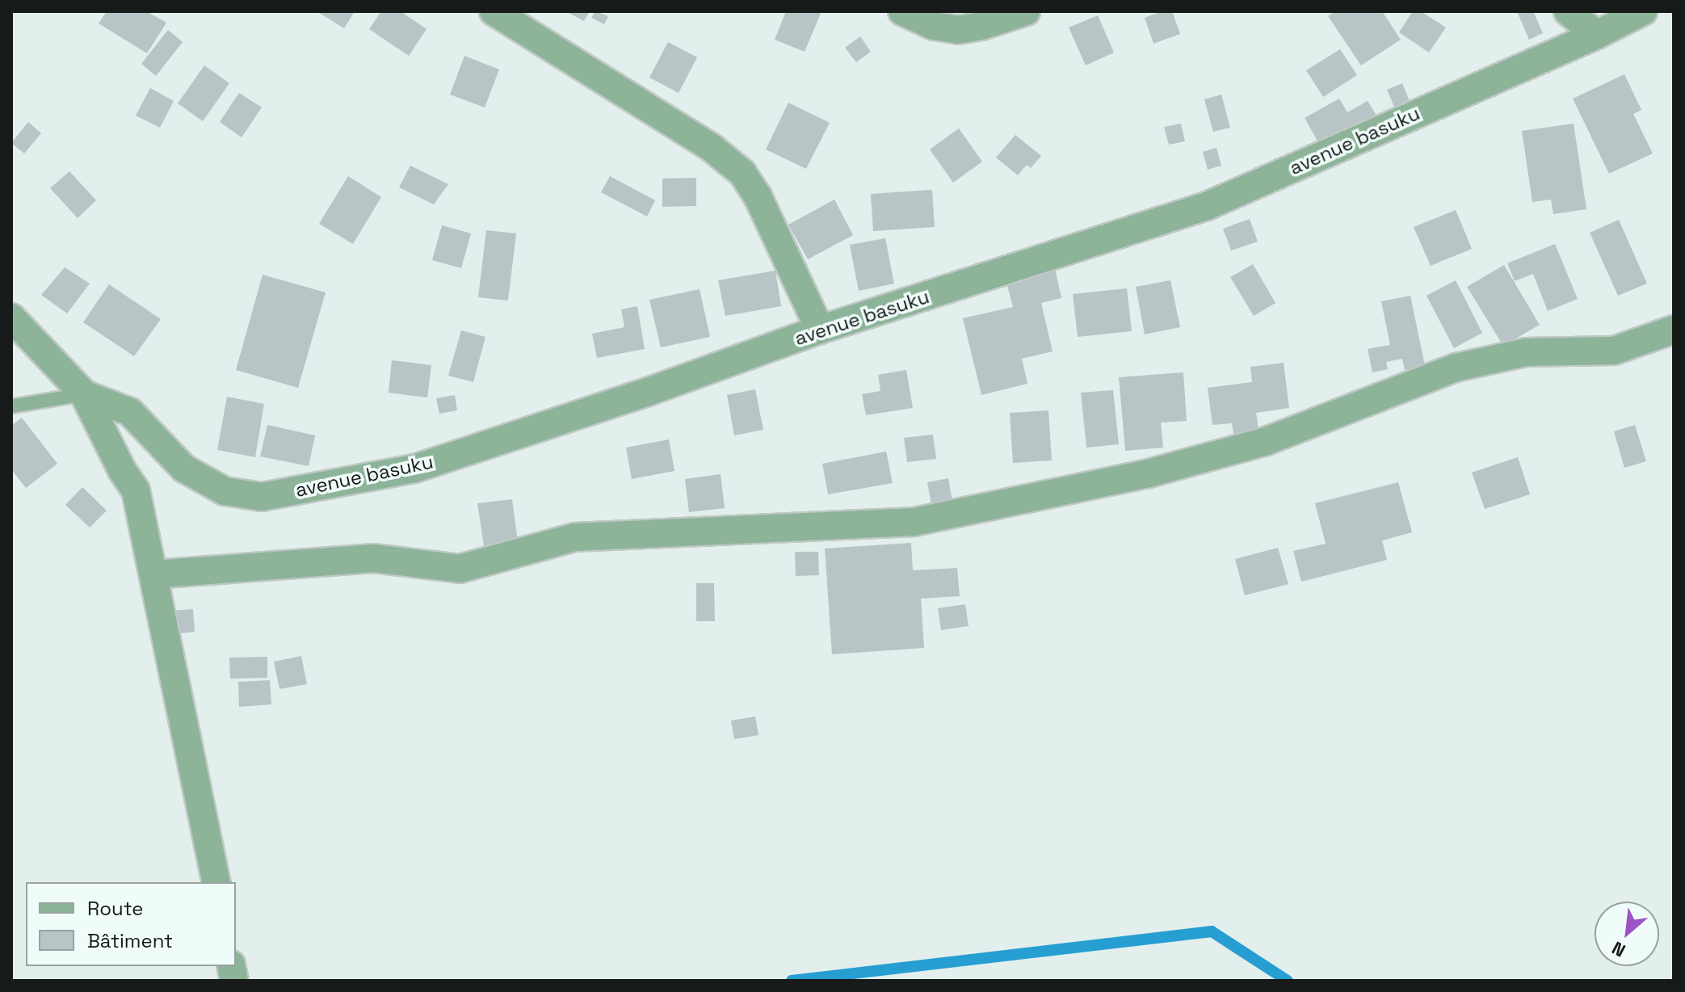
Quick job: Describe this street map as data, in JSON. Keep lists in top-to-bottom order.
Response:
{
  "streets": {
    "street": ["avenue basuku"]
  },
  "legend": ["Route", "Bâtiment"],
  "north": "bottom left"
}
